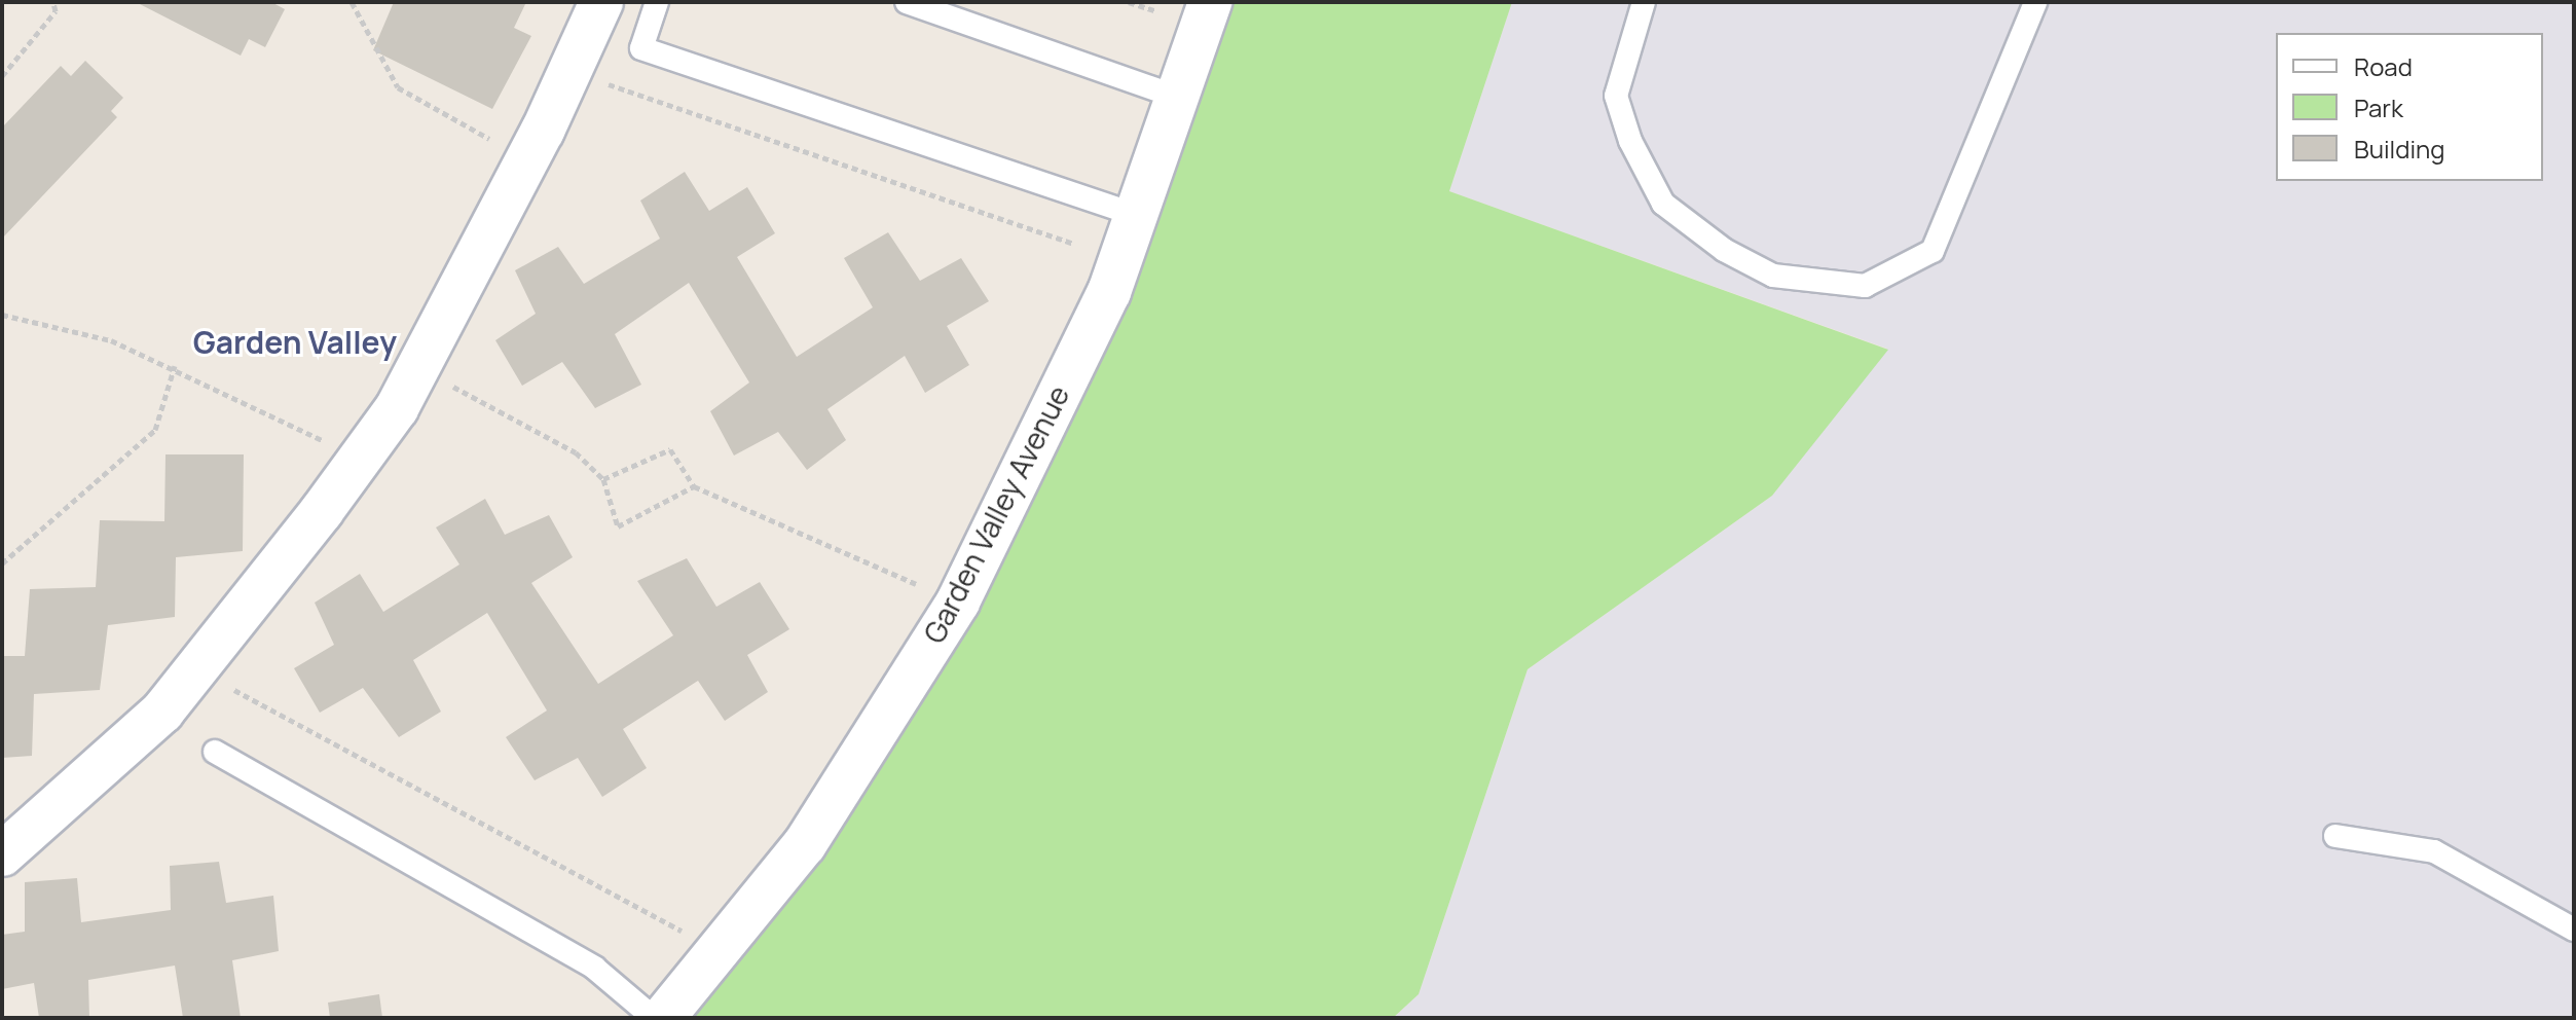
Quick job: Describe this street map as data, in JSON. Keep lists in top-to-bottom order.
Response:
{
  "streets": {
    "street": ["Garden Valley Avenue"]
  },
  "districts": ["Garden Valley"],
  "legend": ["Road", "Park", "Building"]
}
